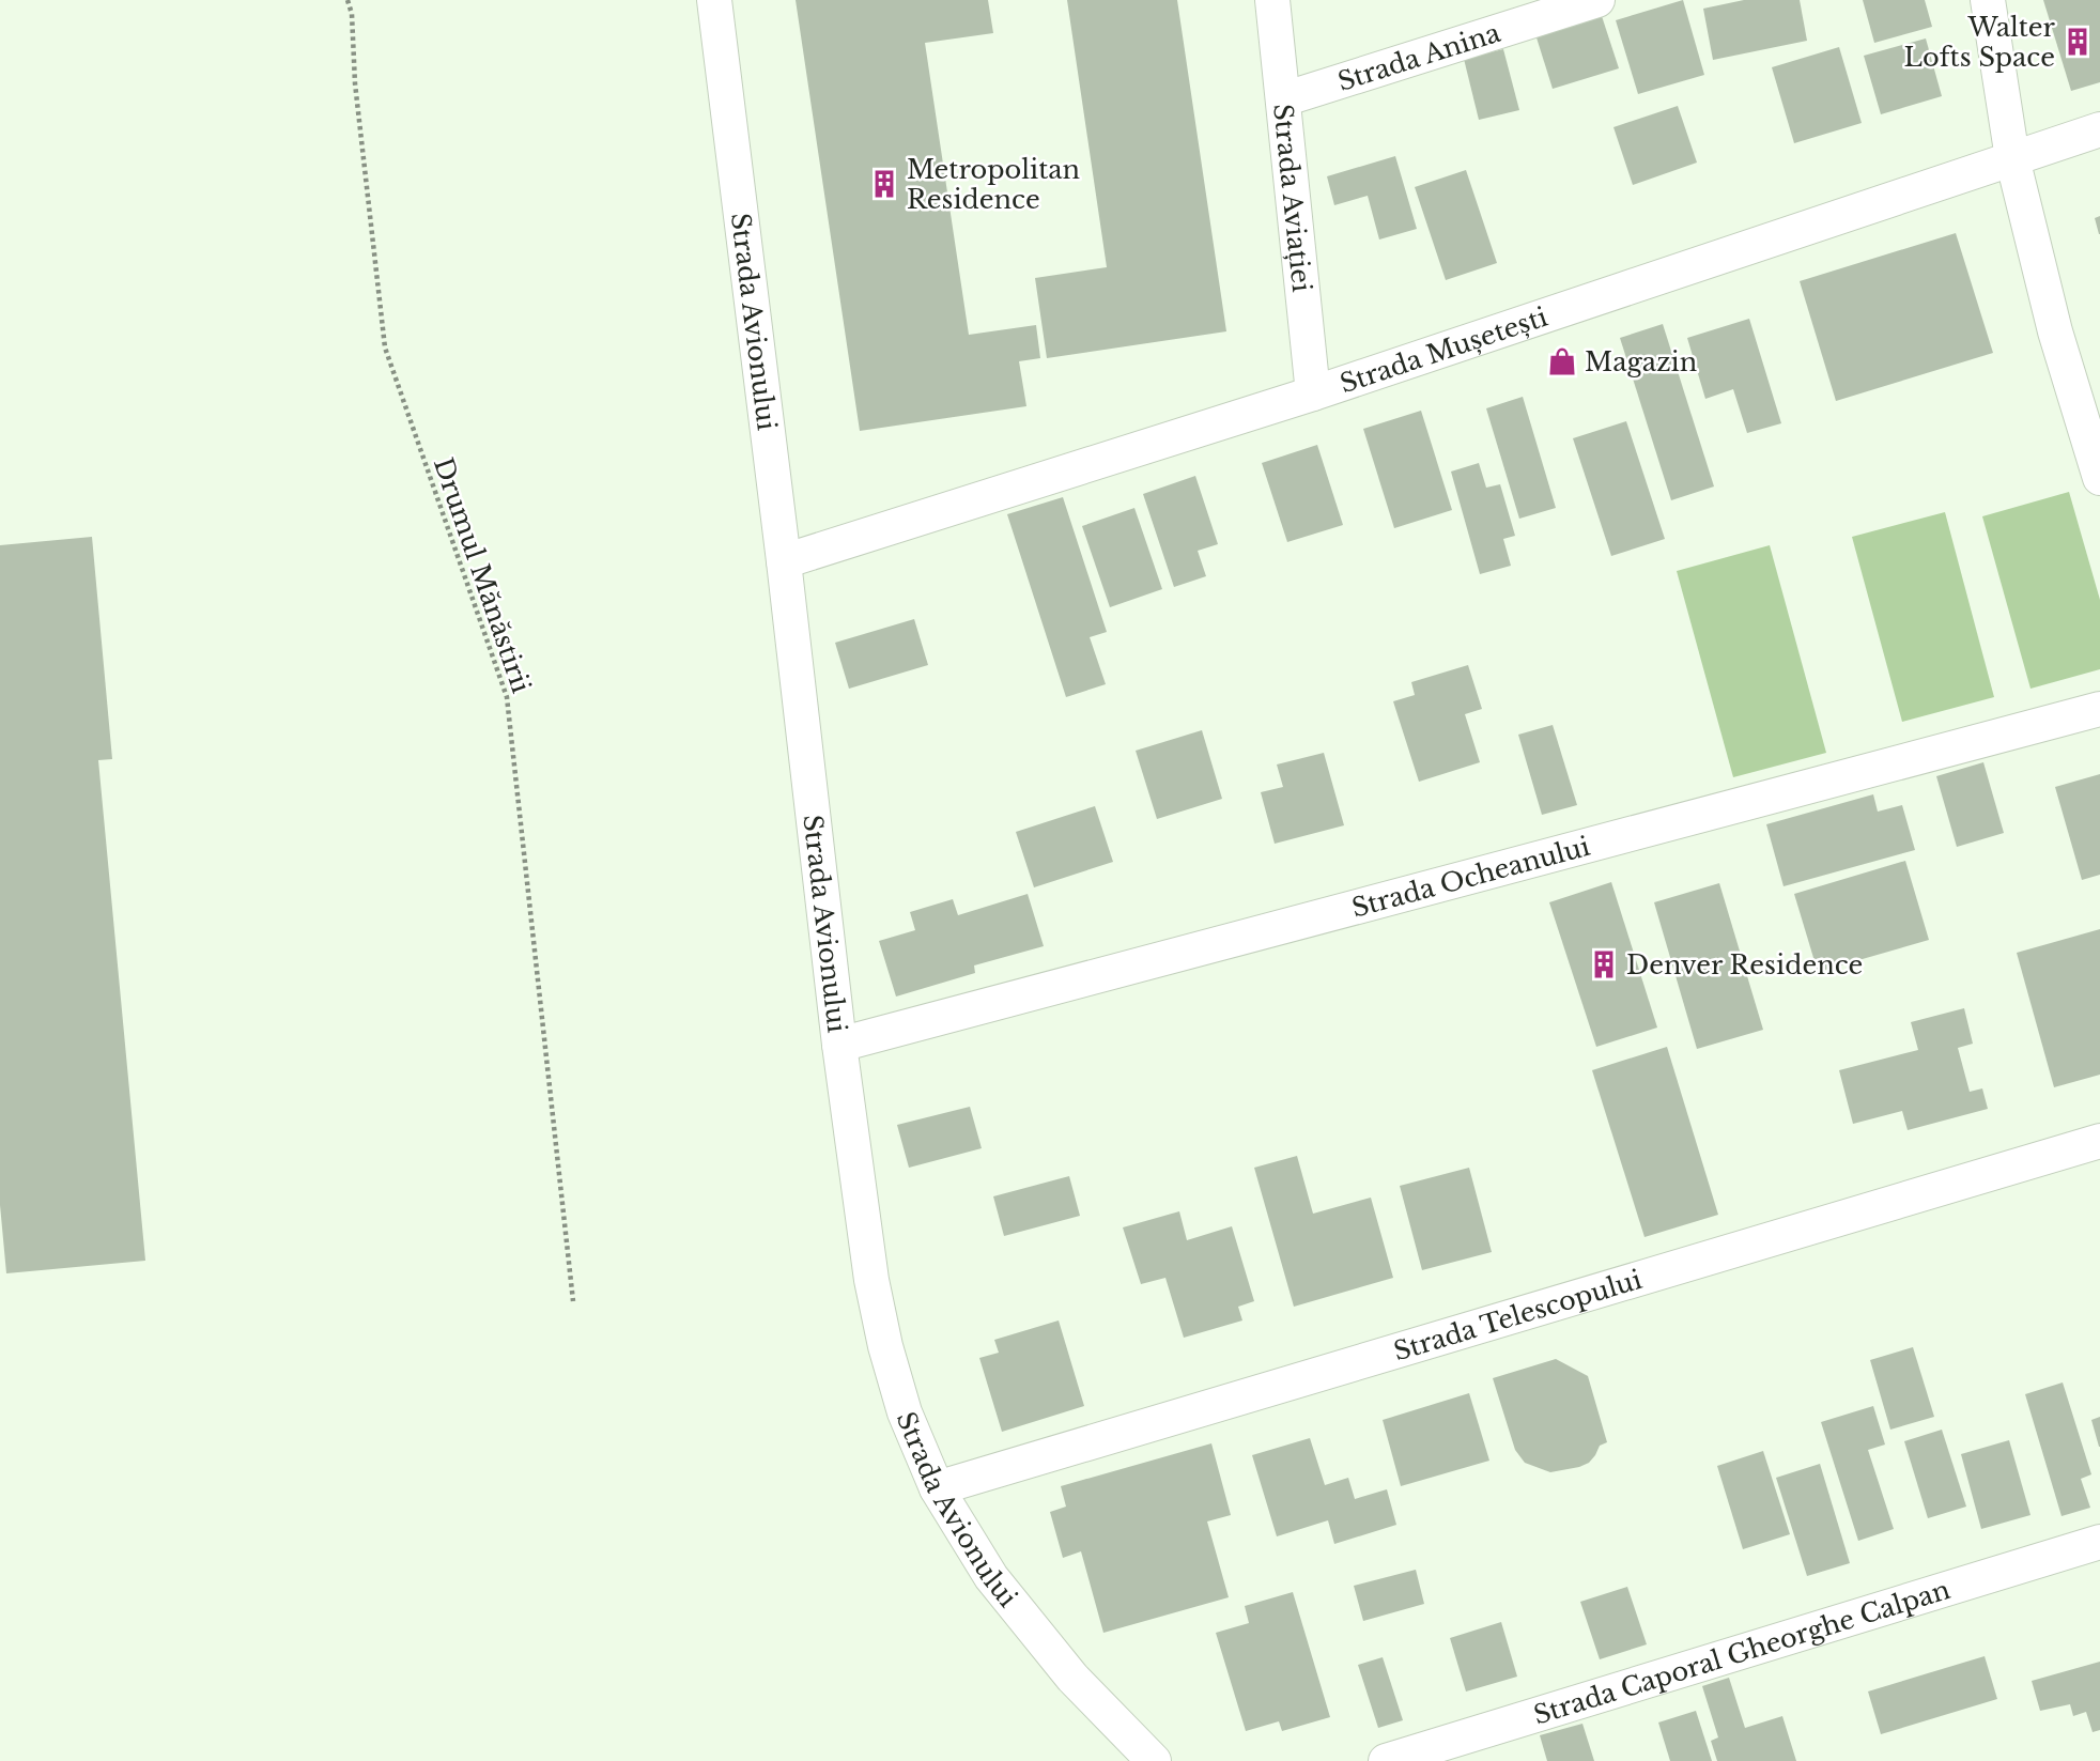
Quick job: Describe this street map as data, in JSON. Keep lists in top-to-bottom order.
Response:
{
  "streets": {
    "street": [
      "Strada Anina",
      "Strada Aviației",
      "Strada Avionului",
      "Strada Mușetești",
      "Strada Ocheanului",
      "Strada Telescopului",
      "Strada Caporal Gheorghe Calpan"
    ],
    "path": ["Drumul Mănăstirii"]
  },
  "crossings": [
    ["Strada Anina", "Strada Aviației"],
    ["Strada Aviației", "Strada Mușetești"],
    ["Strada Avionului", "Strada Mușetești"],
    ["Strada Avionului", "Strada Ocheanului"],
    ["Strada Avionului", "Strada Telescopului"]
  ],
  "places": {
    "building": ["Walter Lofts Space", "Metropolitan Residence", "Denver Residence"],
    "shop": ["Magazin"]
  }
}
